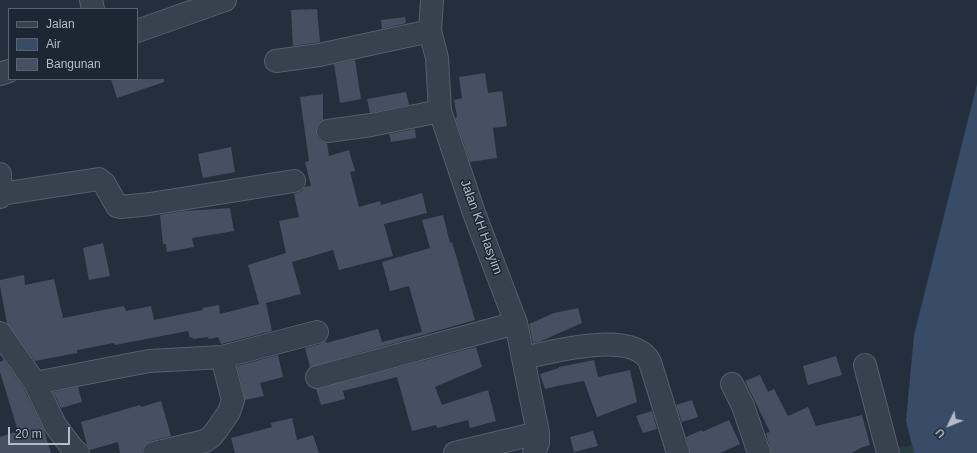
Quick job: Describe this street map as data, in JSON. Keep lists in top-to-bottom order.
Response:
{
  "streets": {
    "street": ["Jalan KH Hasyim"]
  },
  "legend": ["Jalan", "Air", "Bangunan"],
  "scale_bar": "20 m",
  "north": "bottom left"
}
